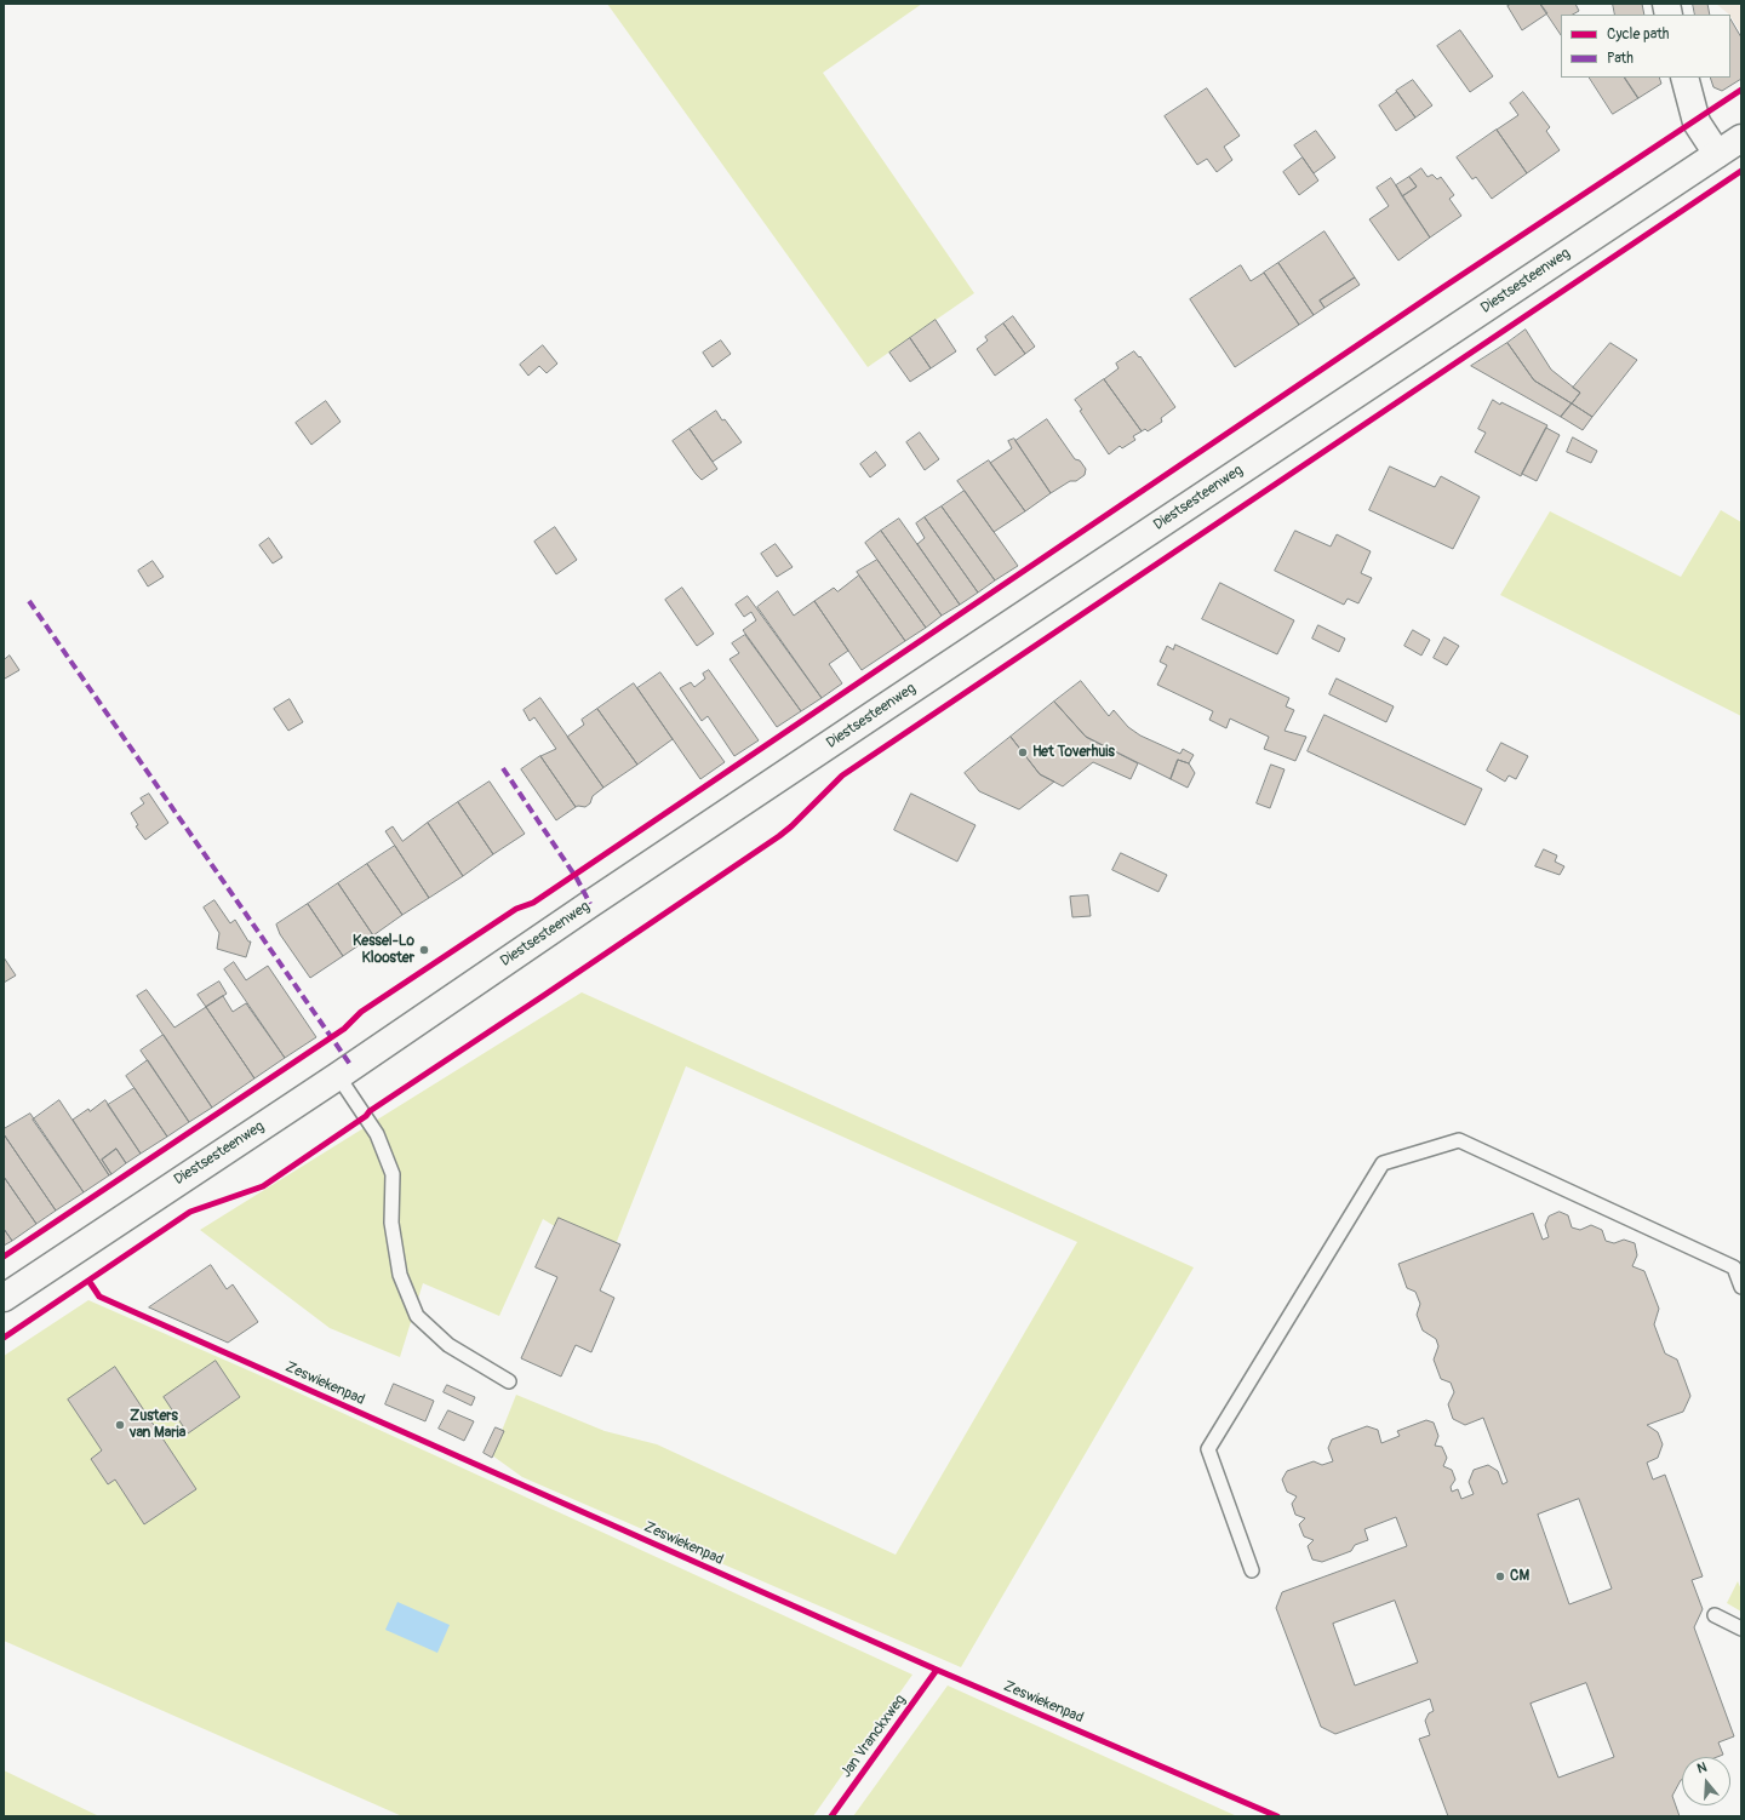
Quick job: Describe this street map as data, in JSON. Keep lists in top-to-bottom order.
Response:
{
  "streets": {
    "main road": ["Diestsesteenweg"],
    "cycle path": ["Zeswiekenpad", "Jan Vranckxweg"]
  },
  "places": [
    "Het Toverhuis",
    "Kessel-Lo Klooster",
    "Zusters van Maria",
    "CM"
  ],
  "legend": ["Cycle path", "Path"],
  "north": "top"
}
